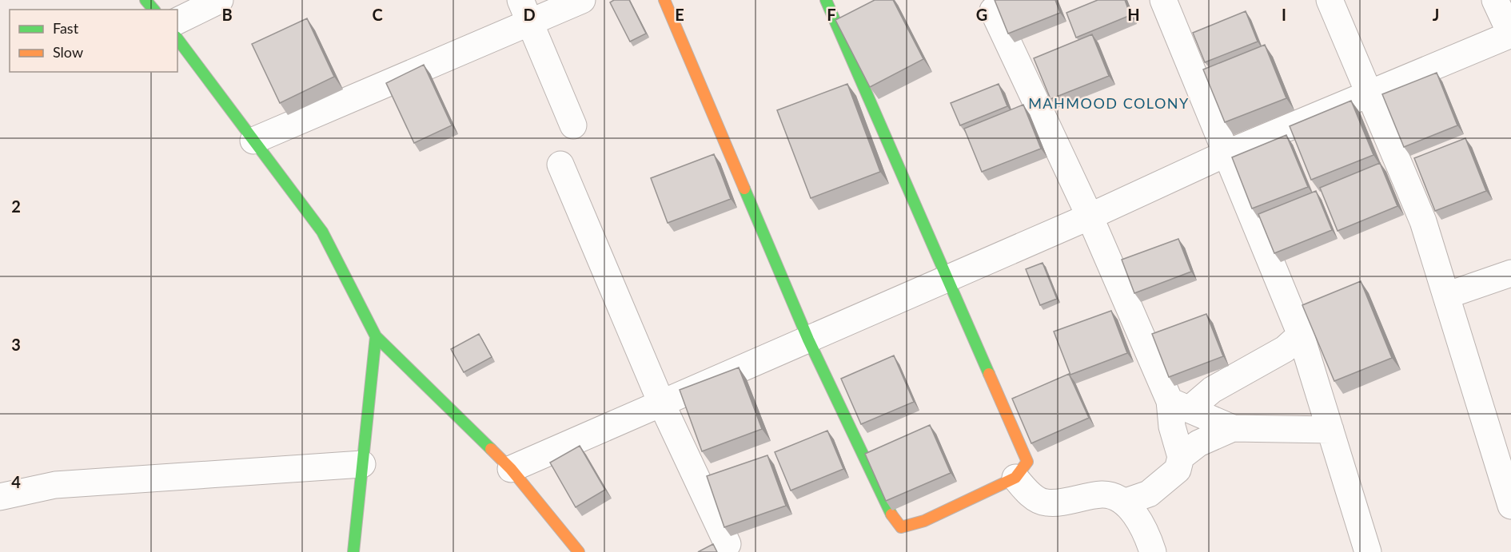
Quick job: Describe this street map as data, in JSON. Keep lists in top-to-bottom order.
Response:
{
  "districts": ["MAHMOOD COLONY"],
  "legend": ["Fast", "Slow"],
  "grid": {
    "columns": [
      "B",
      "C",
      "D",
      "E",
      "F",
      "G",
      "H",
      "I",
      "J"
    ],
    "rows": ["2", "3", "4"]
  }
}
